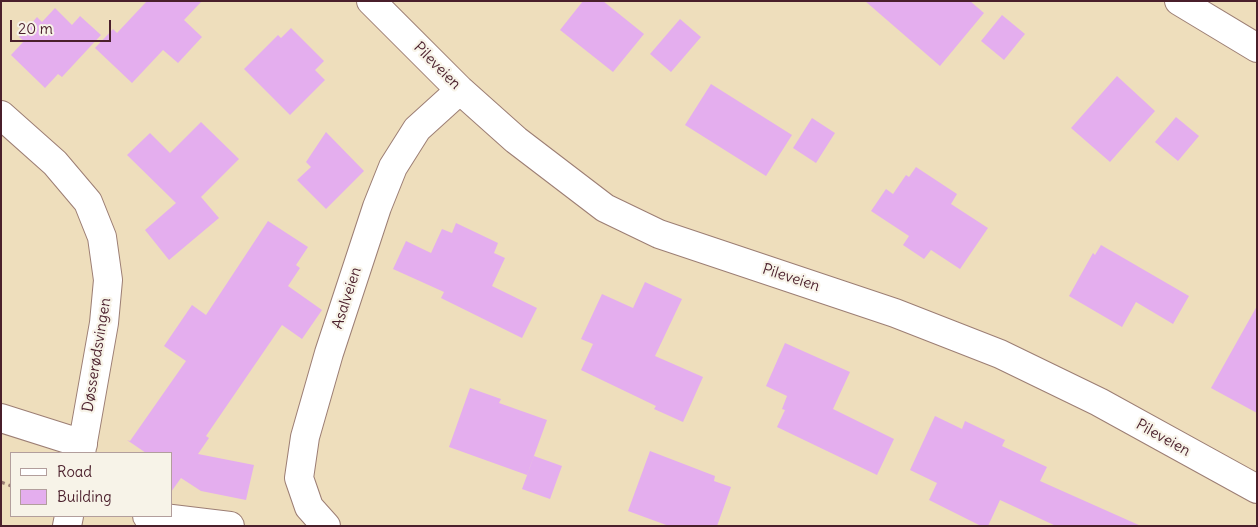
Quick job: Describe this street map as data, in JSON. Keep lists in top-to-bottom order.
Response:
{
  "streets": {
    "street": ["Pileveien", "Asalveien", "Døsserødsvingen"]
  },
  "crossings": [
    ["Pileveien", "Asalveien"]
  ],
  "legend": ["Road", "Building"],
  "scale_bar": "20 m"
}
